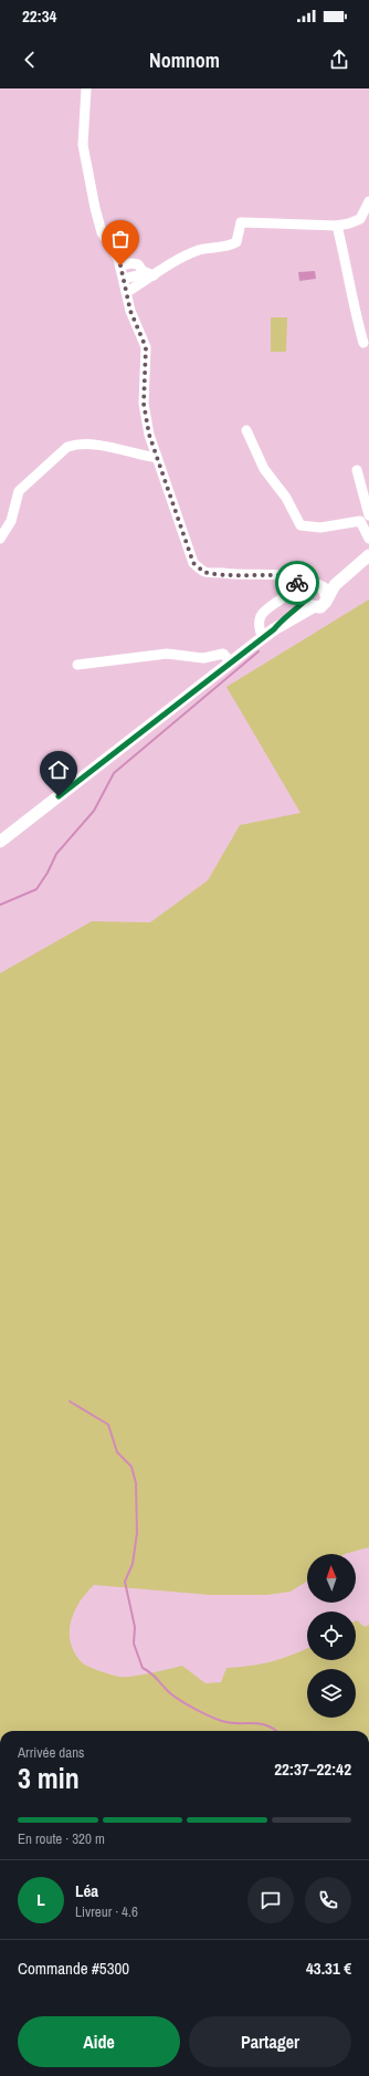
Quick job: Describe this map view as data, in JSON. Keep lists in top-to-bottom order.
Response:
{
  "north": "top",
  "page": {
    "status": "22:34",
    "header": "Nomnom",
    "heading": ["3 min", "Arrivée dans", "22:37–22:42"],
    "panel": [
      "Léa",
      "Livreur · 4.6",
      "Commande #5300",
      "43.31 €"
    ],
    "bar": "En route · 320 m",
    "round": "L",
    "buttons": ["Aide", "Partager"]
  }
}
